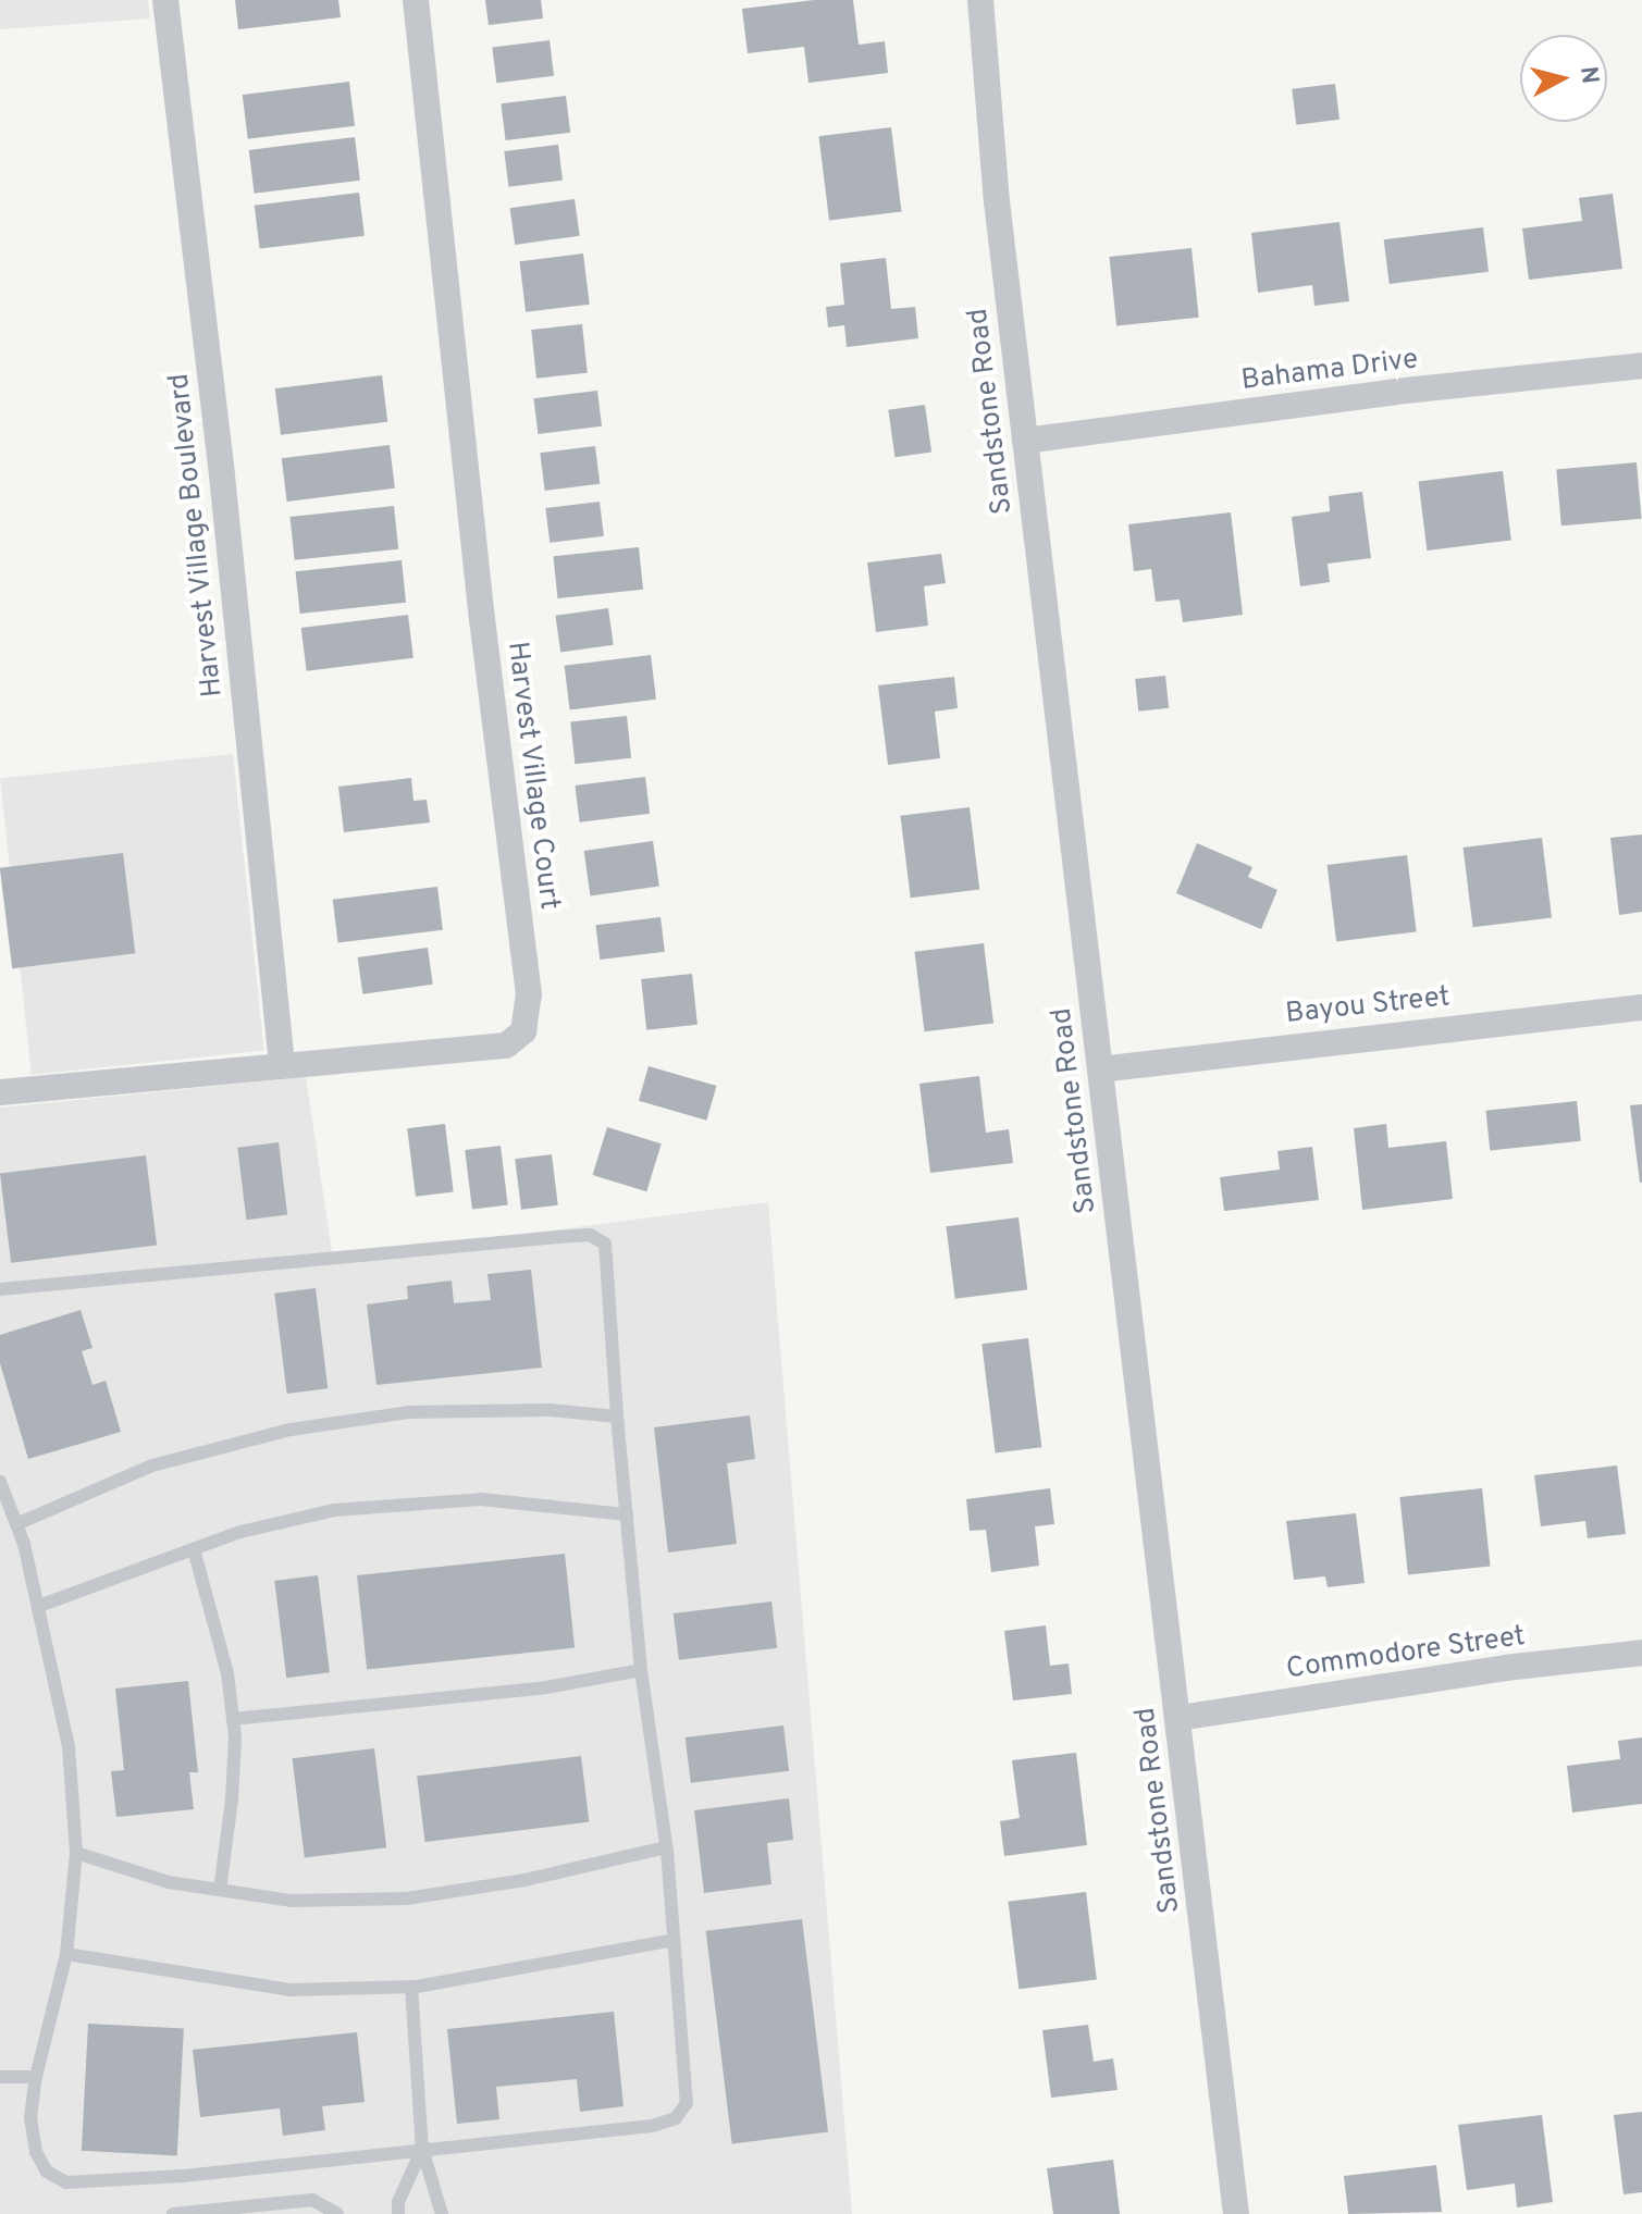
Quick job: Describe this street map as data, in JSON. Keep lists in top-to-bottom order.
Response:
{
  "streets": {
    "street": [
      "Bahama Drive",
      "Sandstone Road",
      "Harvest Village Boulevard",
      "Harvest Village Court",
      "Bayou Street",
      "Commodore Street"
    ]
  },
  "crossings": [
    ["Bahama Drive", "Sandstone Road"],
    ["Sandstone Road", "Bayou Street"],
    ["Sandstone Road", "Commodore Street"],
    ["Harvest Village Boulevard", "Harvest Village Court"]
  ],
  "north": "right"
}
